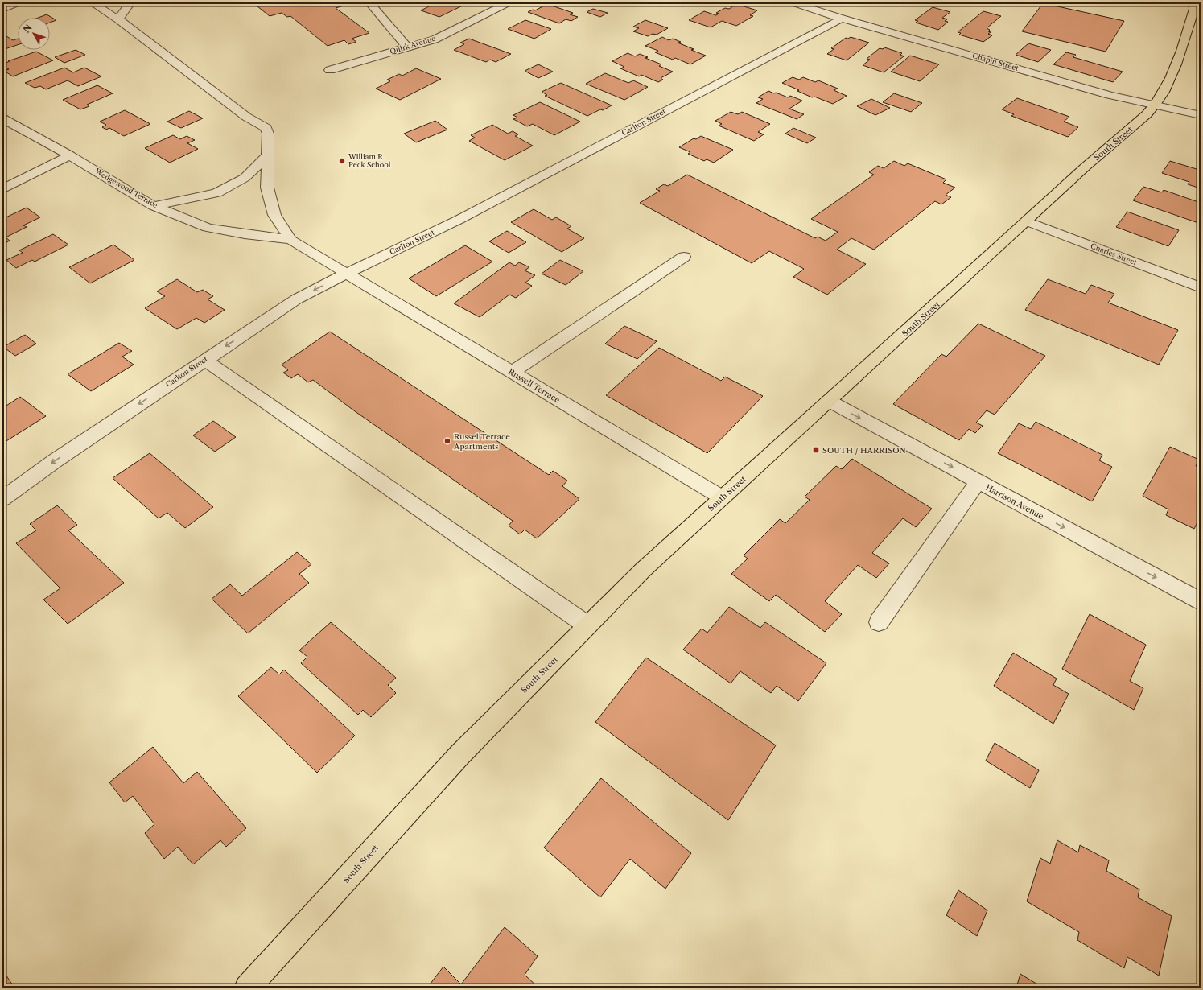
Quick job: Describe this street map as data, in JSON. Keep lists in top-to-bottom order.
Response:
{
  "streets": {
    "main road": ["South Street"],
    "street": [
      "Quirk Avenue",
      "Chapin Street",
      "Carlton Street",
      "Wedgewood Terrace",
      "Charles Street",
      "Russell Terrace",
      "Harrison Avenue"
    ]
  },
  "crossings": [
    ["Chapin Street", "Carlton Street"],
    ["Chapin Street", "South Street"],
    ["Carlton Street", "Wedgewood Terrace"],
    ["Carlton Street", "Russell Terrace"],
    ["South Street", "Charles Street"],
    ["South Street", "Russell Terrace"],
    ["South Street", "Harrison Avenue"],
    ["Wedgewood Terrace", "Russell Terrace"]
  ],
  "one_way": ["Harrison Avenue"],
  "places": {
    "other": ["William R. Peck School", "Russel Terrace Apartments"],
    "transit": ["SOUTH / HARRISON"]
  },
  "north": "top left"
}
